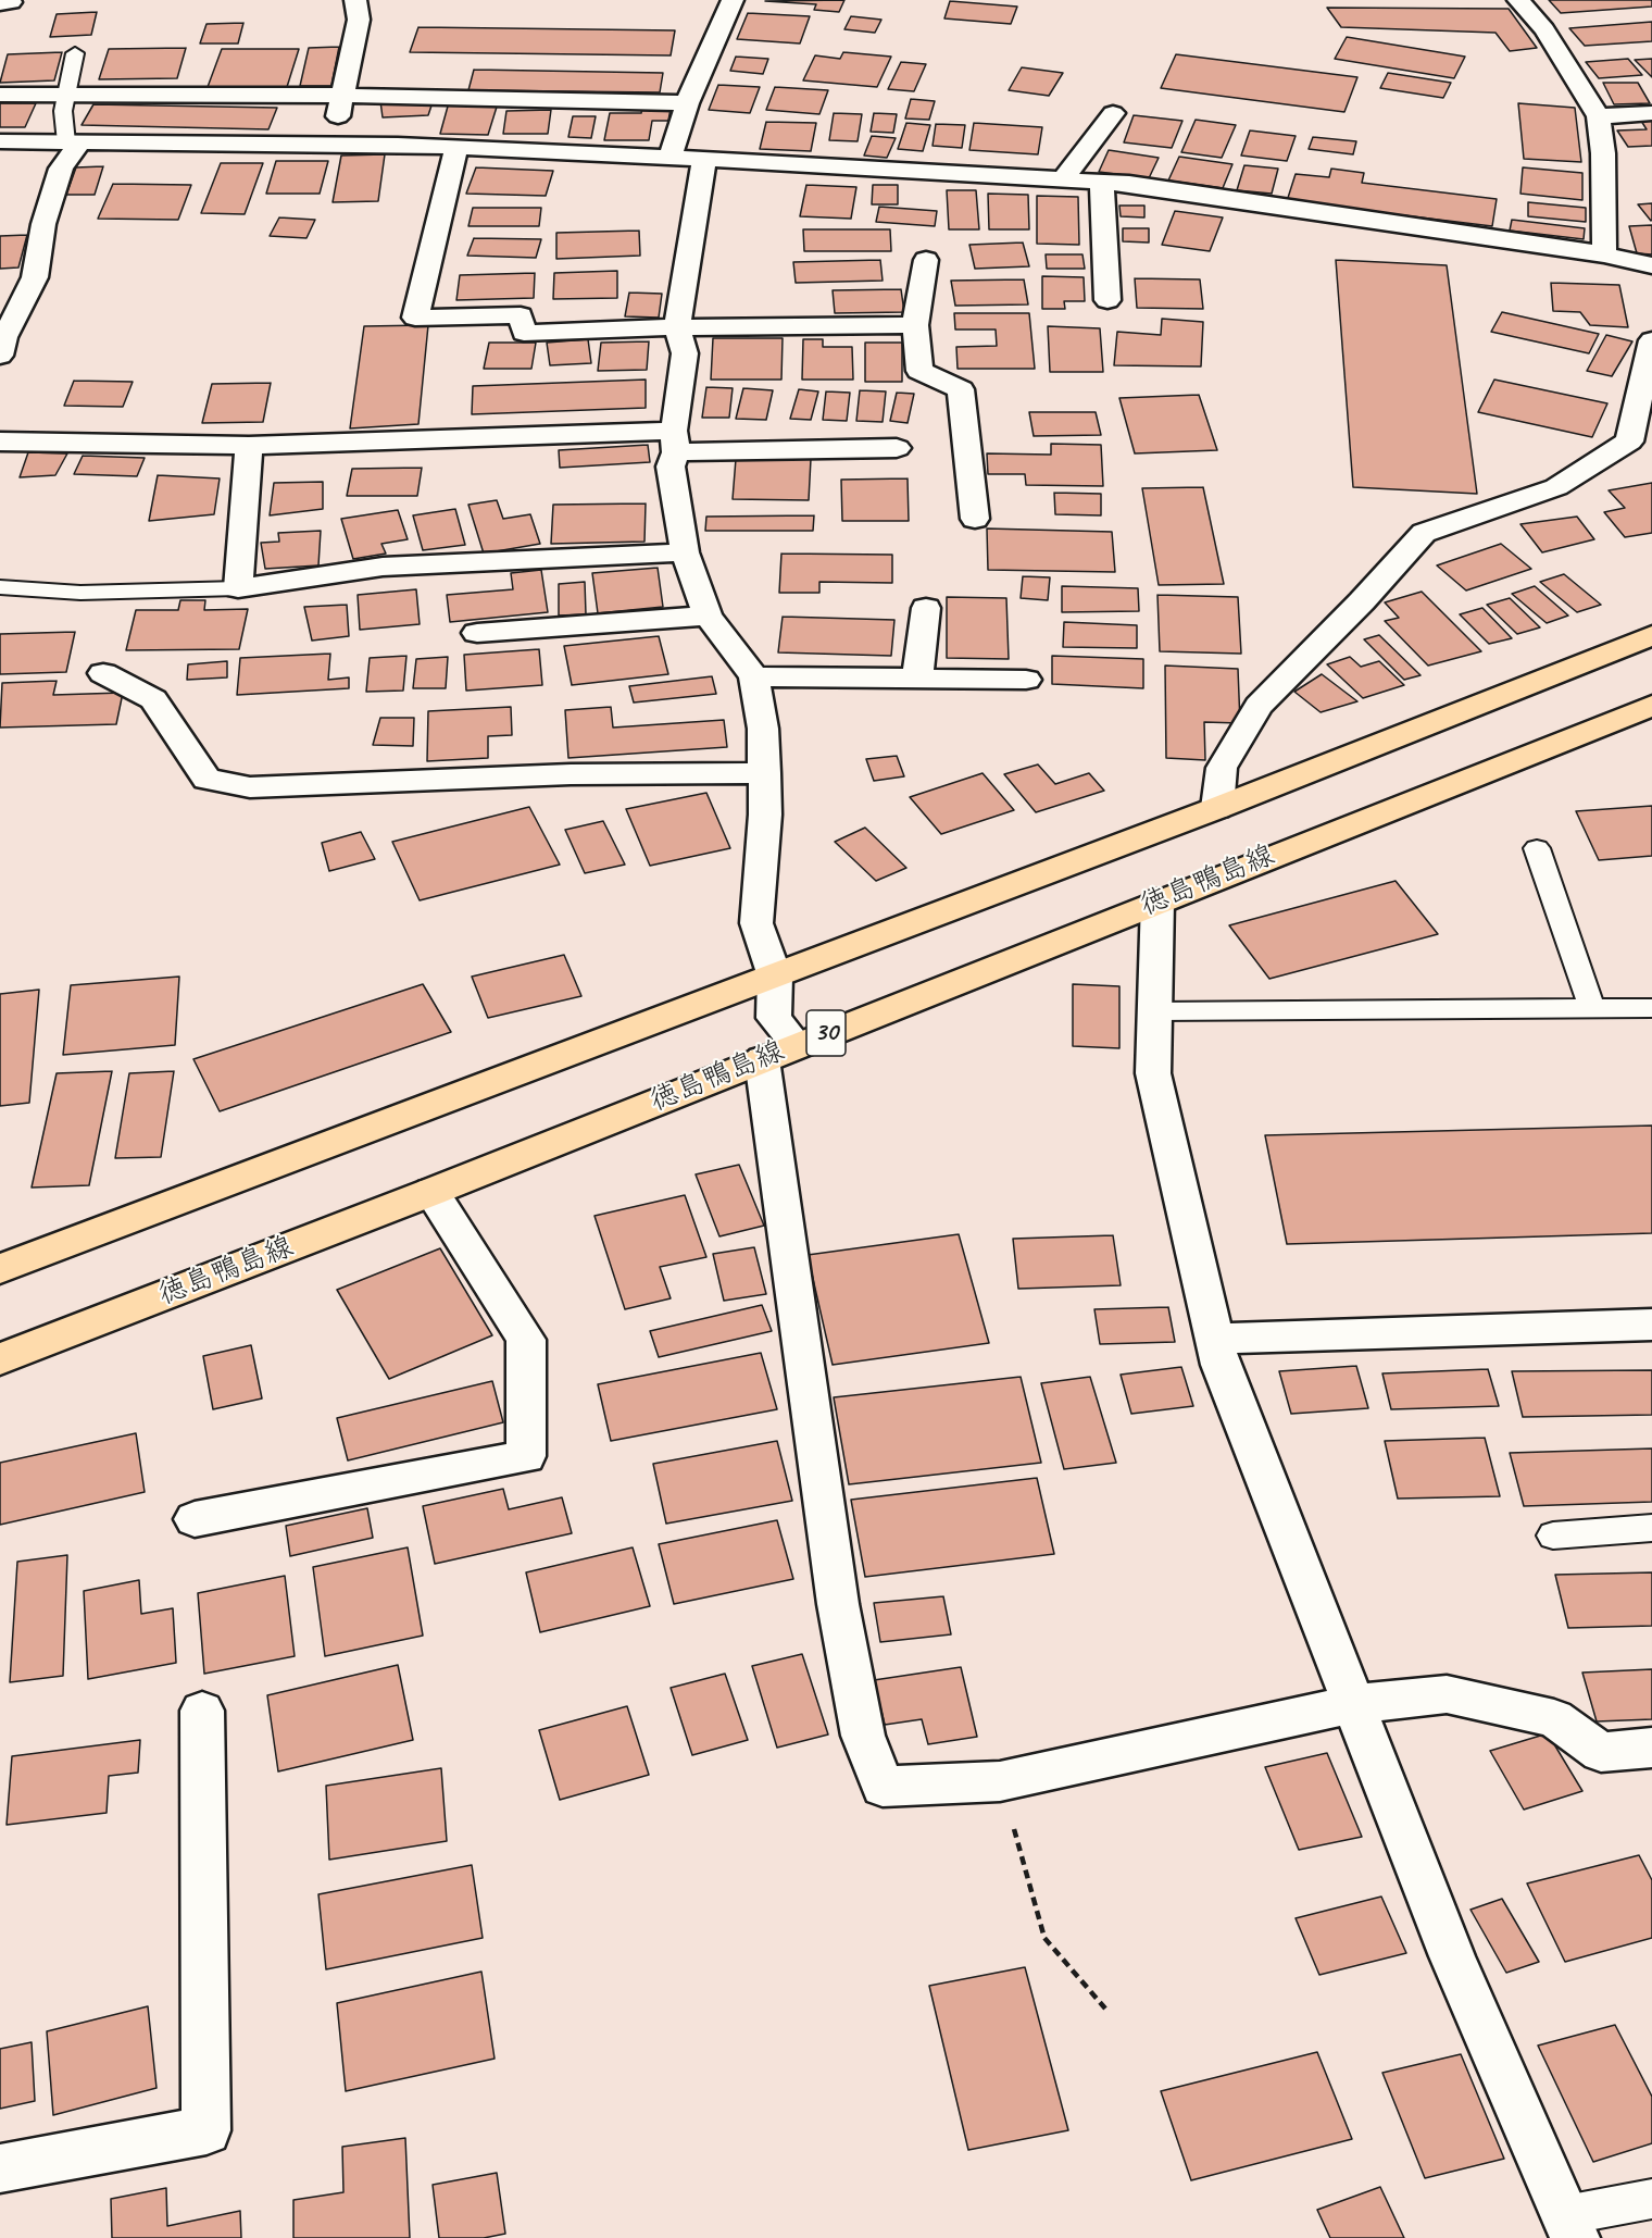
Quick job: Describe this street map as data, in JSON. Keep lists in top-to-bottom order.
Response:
{
  "streets": {
    "main road": ["徳島鴨島線", "30"]
  }
}
